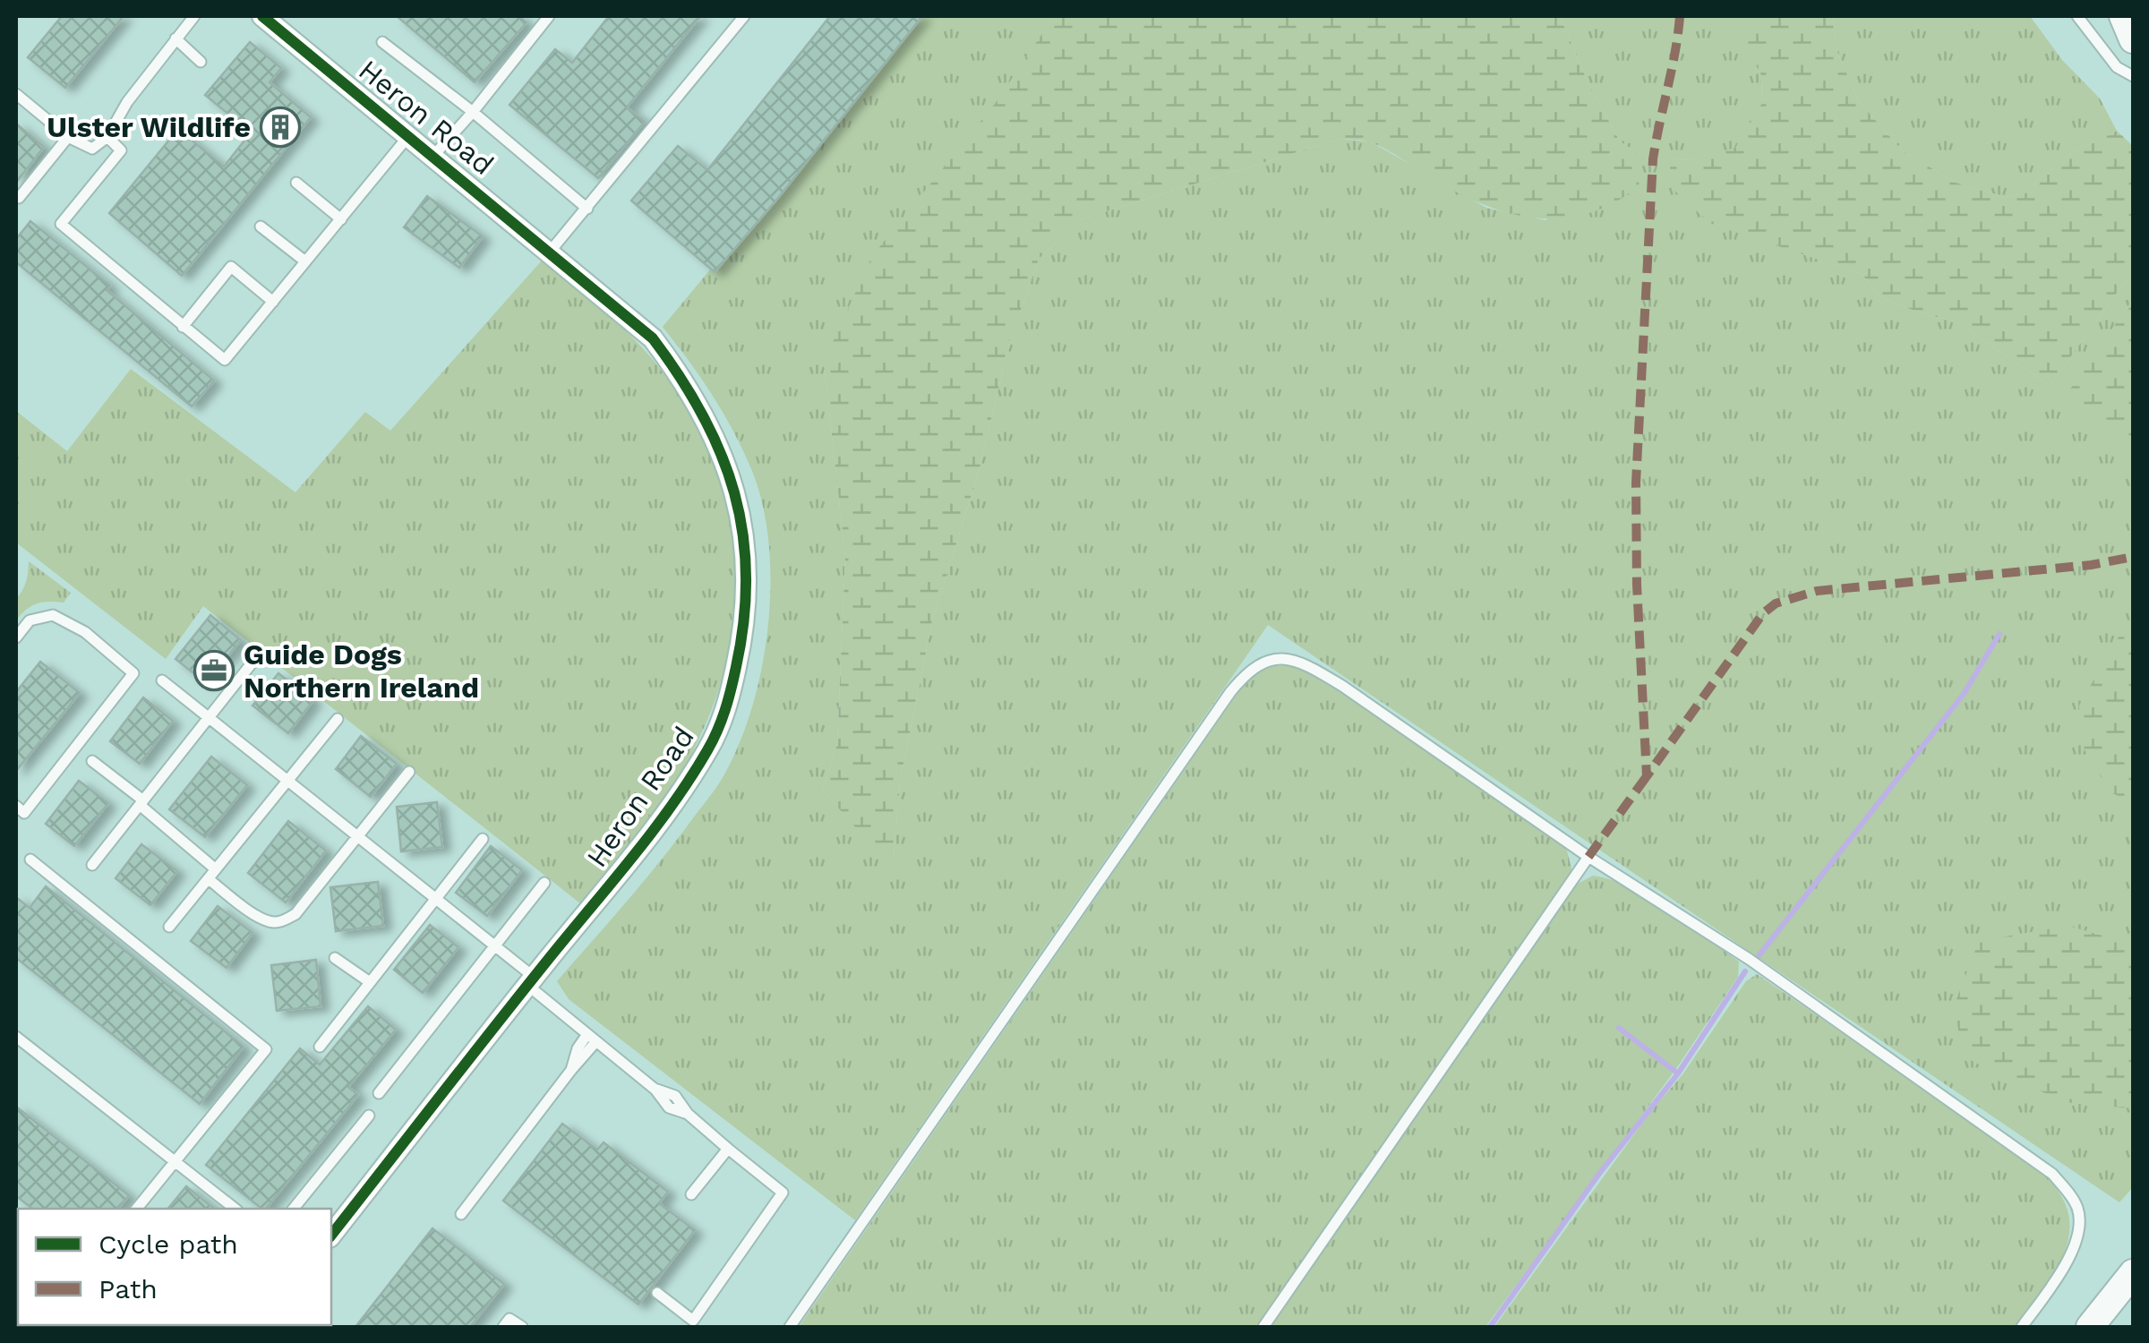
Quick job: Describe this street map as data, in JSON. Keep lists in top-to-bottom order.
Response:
{
  "streets": {
    "street": ["Heron Road"]
  },
  "places": {
    "building": ["Ulster Wildlife"],
    "office": ["Guide Dogs Northern Ireland"]
  },
  "legend": ["Cycle path", "Path"]
}
